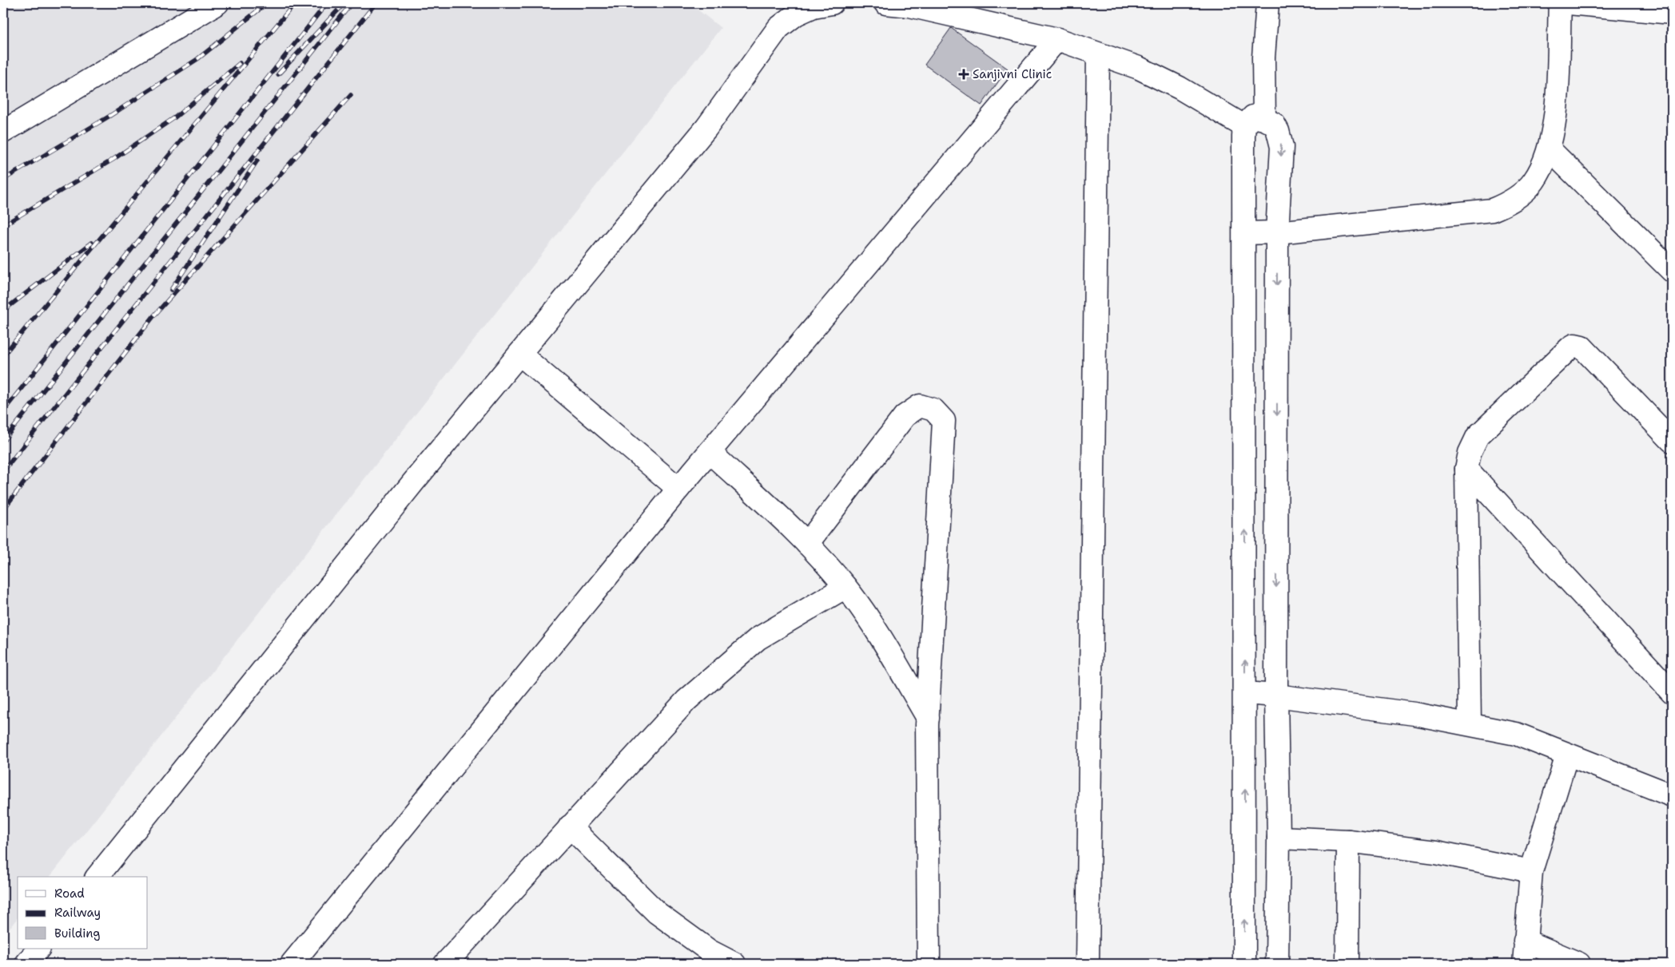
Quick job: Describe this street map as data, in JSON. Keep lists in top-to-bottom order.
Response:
{
  "places": {
    "health": ["Sanjivni Clinic"]
  },
  "legend": ["Road", "Railway", "Building"]
}
